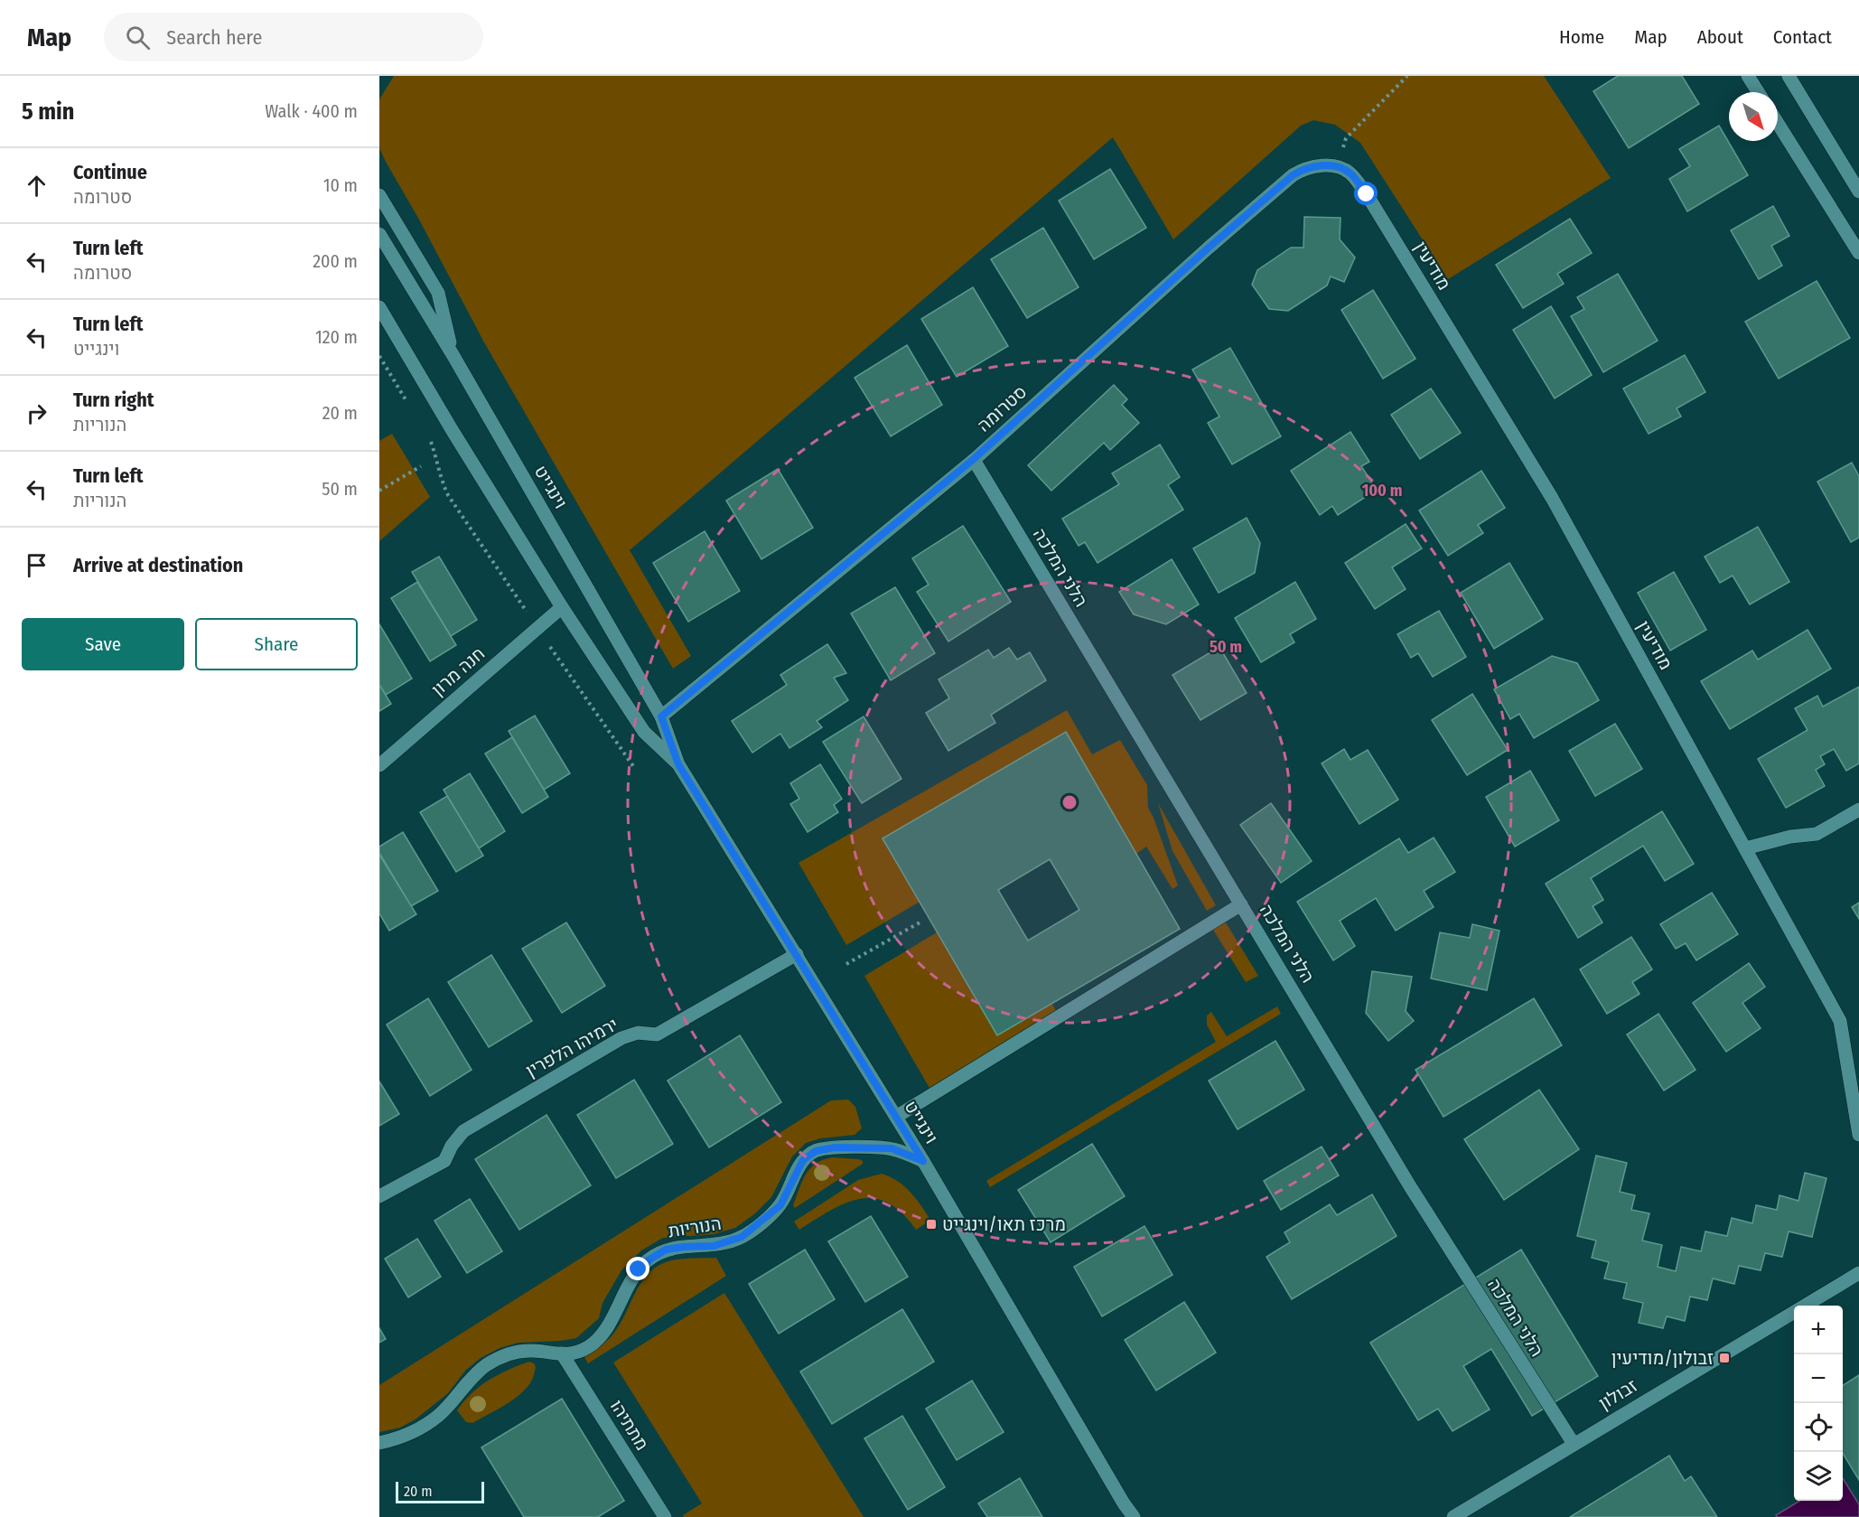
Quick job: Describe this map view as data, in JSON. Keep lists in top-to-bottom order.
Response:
{
  "streets": {
    "street": [
      "מודיעין",
      "סטרומה",
      "וינגייט",
      "הלני המלכה",
      "חנה מרון",
      "ירמיהו הלפרין",
      "הנוריות",
      "זבולון",
      "מתתיהו"
    ]
  },
  "crossings": [
    ["מודיעין", "סטרומה"],
    ["סטרומה", "וינגייט"],
    ["סטרומה", "הלני המלכה"],
    ["וינגייט", "חנה מרון"],
    ["וינגייט", "ירמיהו הלפרין"],
    ["וינגייט", "הנוריות"],
    ["הלני המלכה", "זבולון"],
    ["הנוריות", "מתתיהו"]
  ],
  "places": {
    "transit": ["מרכז תאו/וינגייט", "זבולון/מודיעין"]
  },
  "scale_bar": "20 m",
  "north": "bottom right",
  "page": {
    "header": "Map",
    "search": "Search here",
    "nav": [
      "Home",
      "Map",
      "About",
      "Contact"
    ],
    "heading": ["5 min", "Walk · 400 m"],
    "list": [
      ["Continue", "סטרומה", "10 m"],
      ["Turn left", "סטרומה", "200 m"],
      ["Turn left", "וינגייט", "120 m"],
      ["Turn right", "הנוריות", "20 m"],
      ["Turn left", "הנוריות", "50 m"],
      "Arrive at destination"
    ],
    "buttons": ["Save", "Share"],
    "map_buttons": ["+", "−"],
    "scale": "20 m"
  },
  "rings": ["100 m", "50 m"]
}
